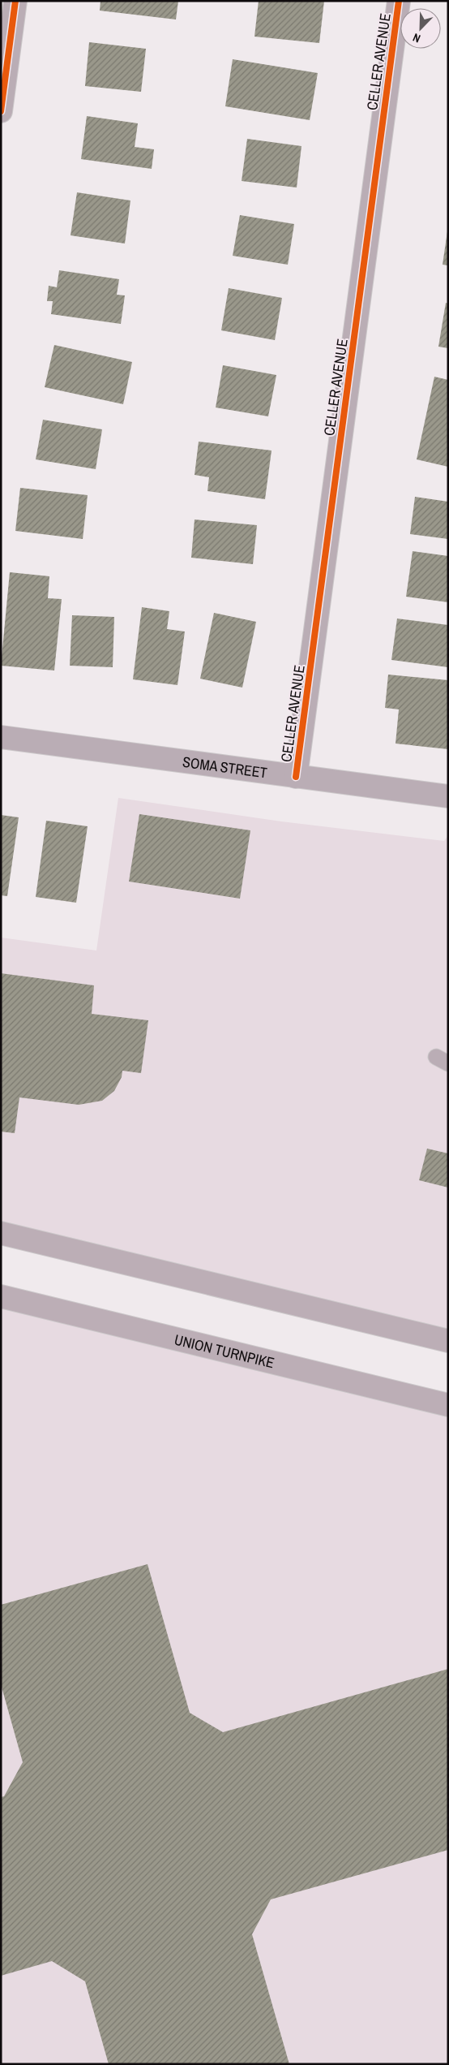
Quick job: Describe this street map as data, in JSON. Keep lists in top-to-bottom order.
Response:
{
  "streets": {
    "main road": ["UNION TURNPIKE"],
    "street": ["CELLER AVENUE", "SOMA STREET"]
  },
  "crossings": [
    ["CELLER AVENUE", "SOMA STREET"]
  ],
  "north": "bottom left"
}
